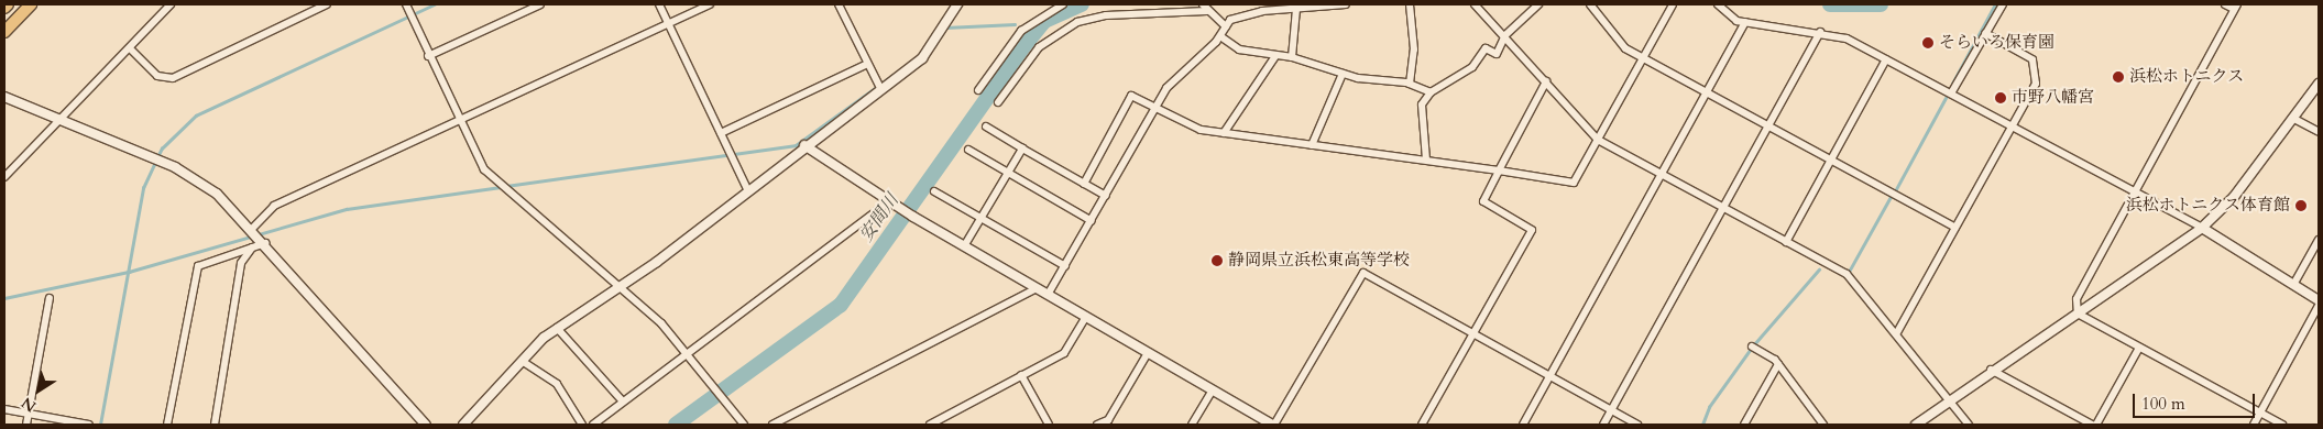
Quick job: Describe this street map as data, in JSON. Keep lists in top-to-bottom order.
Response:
{
  "water": ["安間川"],
  "places": [
    "そらいろ保育園",
    "浜松ホトニクス",
    "市野八幡宮",
    "浜松ホトニクス体育館",
    "静岡県立浜松東高等学校"
  ],
  "scale_bar": "100 m",
  "north": "bottom left"
}
